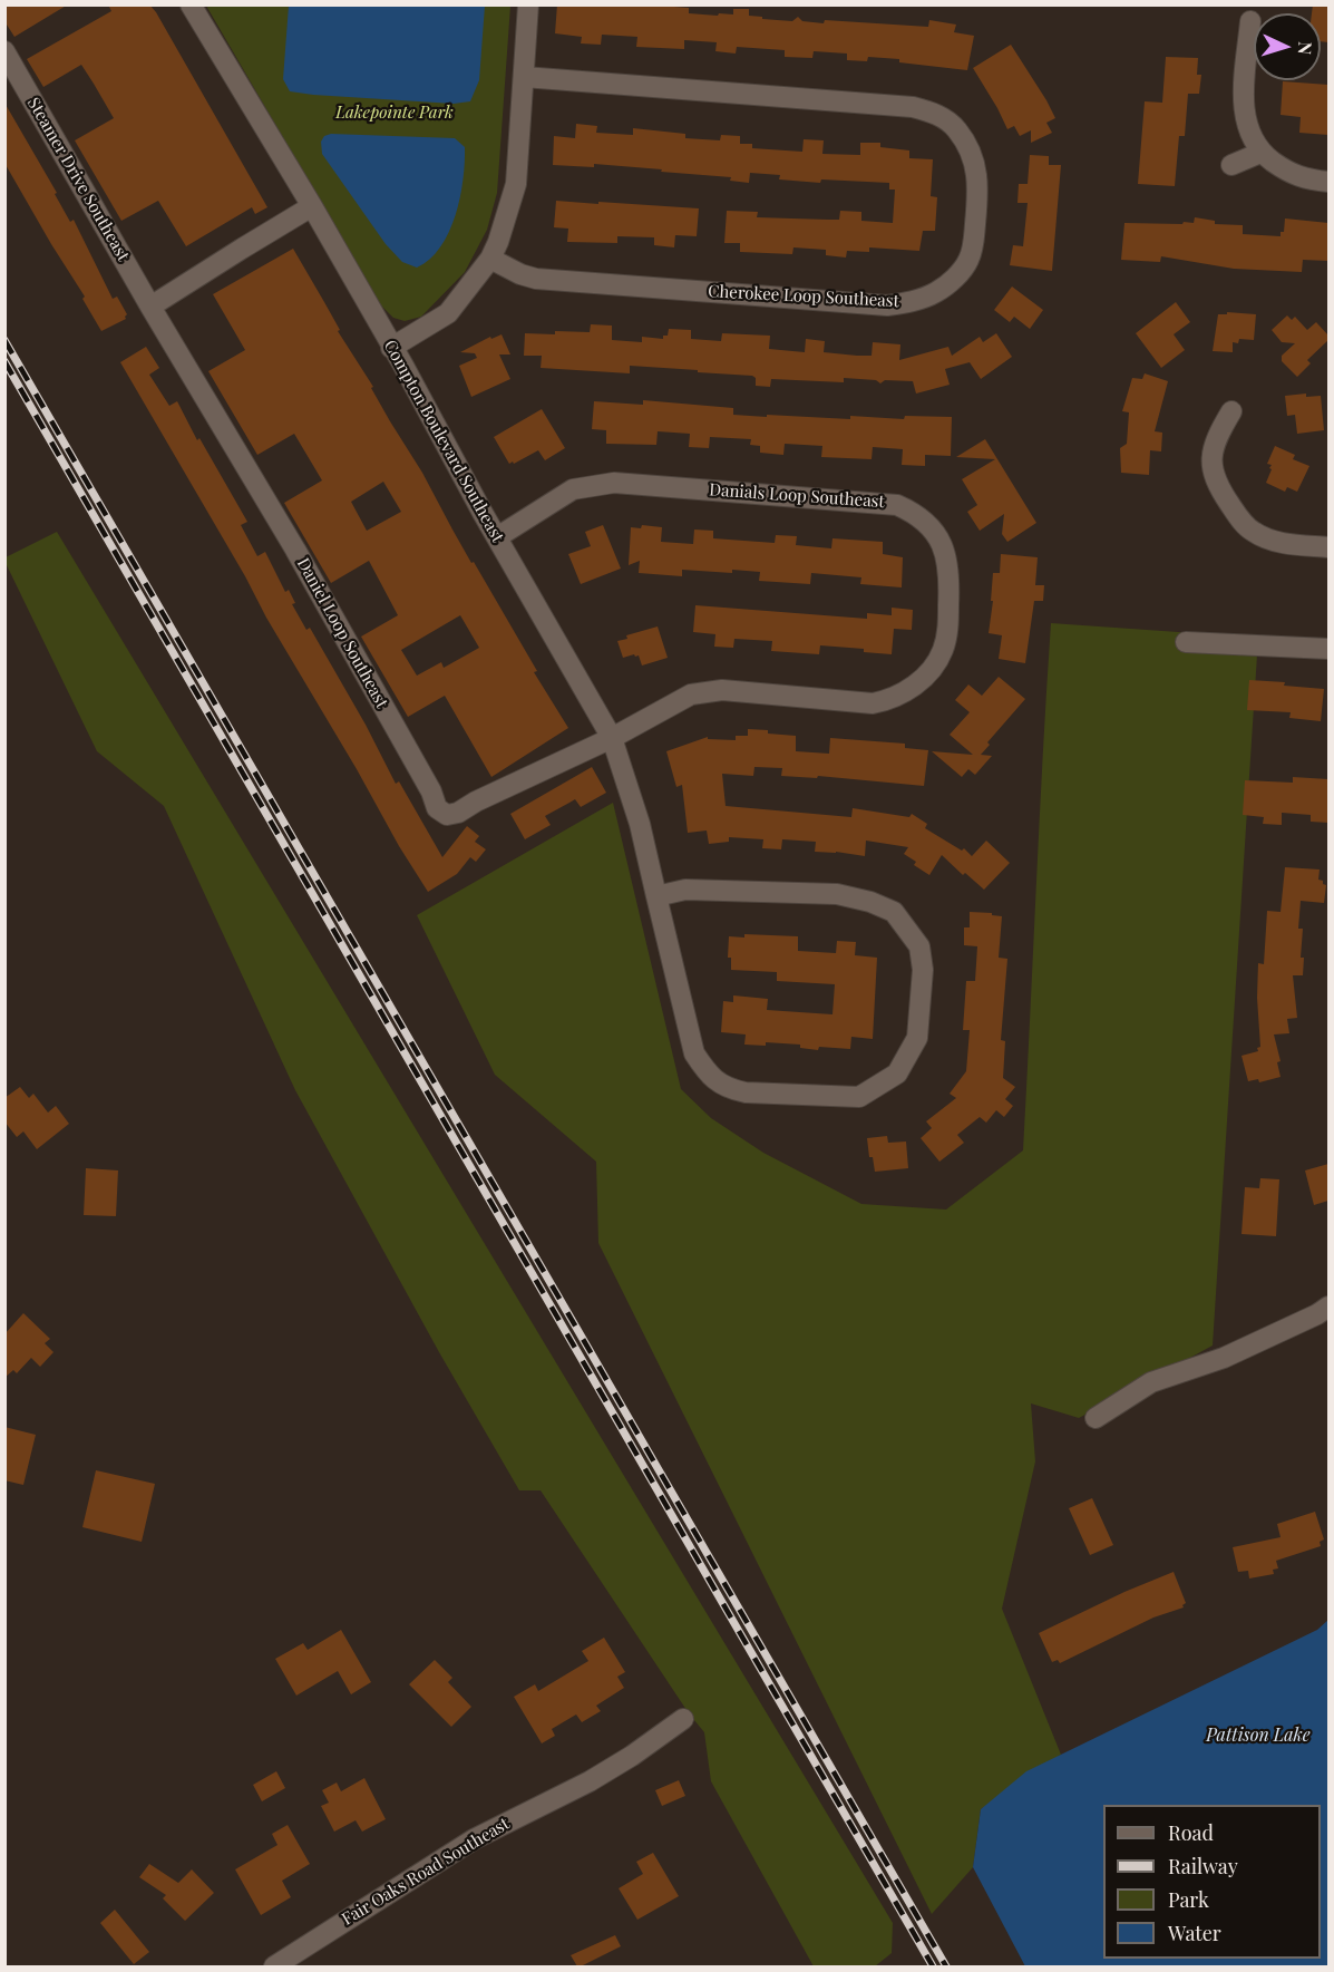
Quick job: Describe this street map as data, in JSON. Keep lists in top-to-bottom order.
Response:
{
  "streets": {
    "street": [
      "Steamer Drive Southeast",
      "Cherokee Loop Southeast",
      "Compton Boulevard Southeast",
      "Danials Loop Southeast",
      "Daniel Loop Southeast",
      "Fair Oaks Road Southeast"
    ]
  },
  "crossings": [
    ["Steamer Drive Southeast", "Daniel Loop Southeast"],
    ["Compton Boulevard Southeast", "Danials Loop Southeast"],
    ["Compton Boulevard Southeast", "Daniel Loop Southeast"],
    ["Danials Loop Southeast", "Daniel Loop Southeast"]
  ],
  "water": ["Pattison Lake"],
  "parks": ["Lakepointe Park"],
  "legend": [
    "Road",
    "Railway",
    "Park",
    "Water"
  ],
  "north": "right"
}
